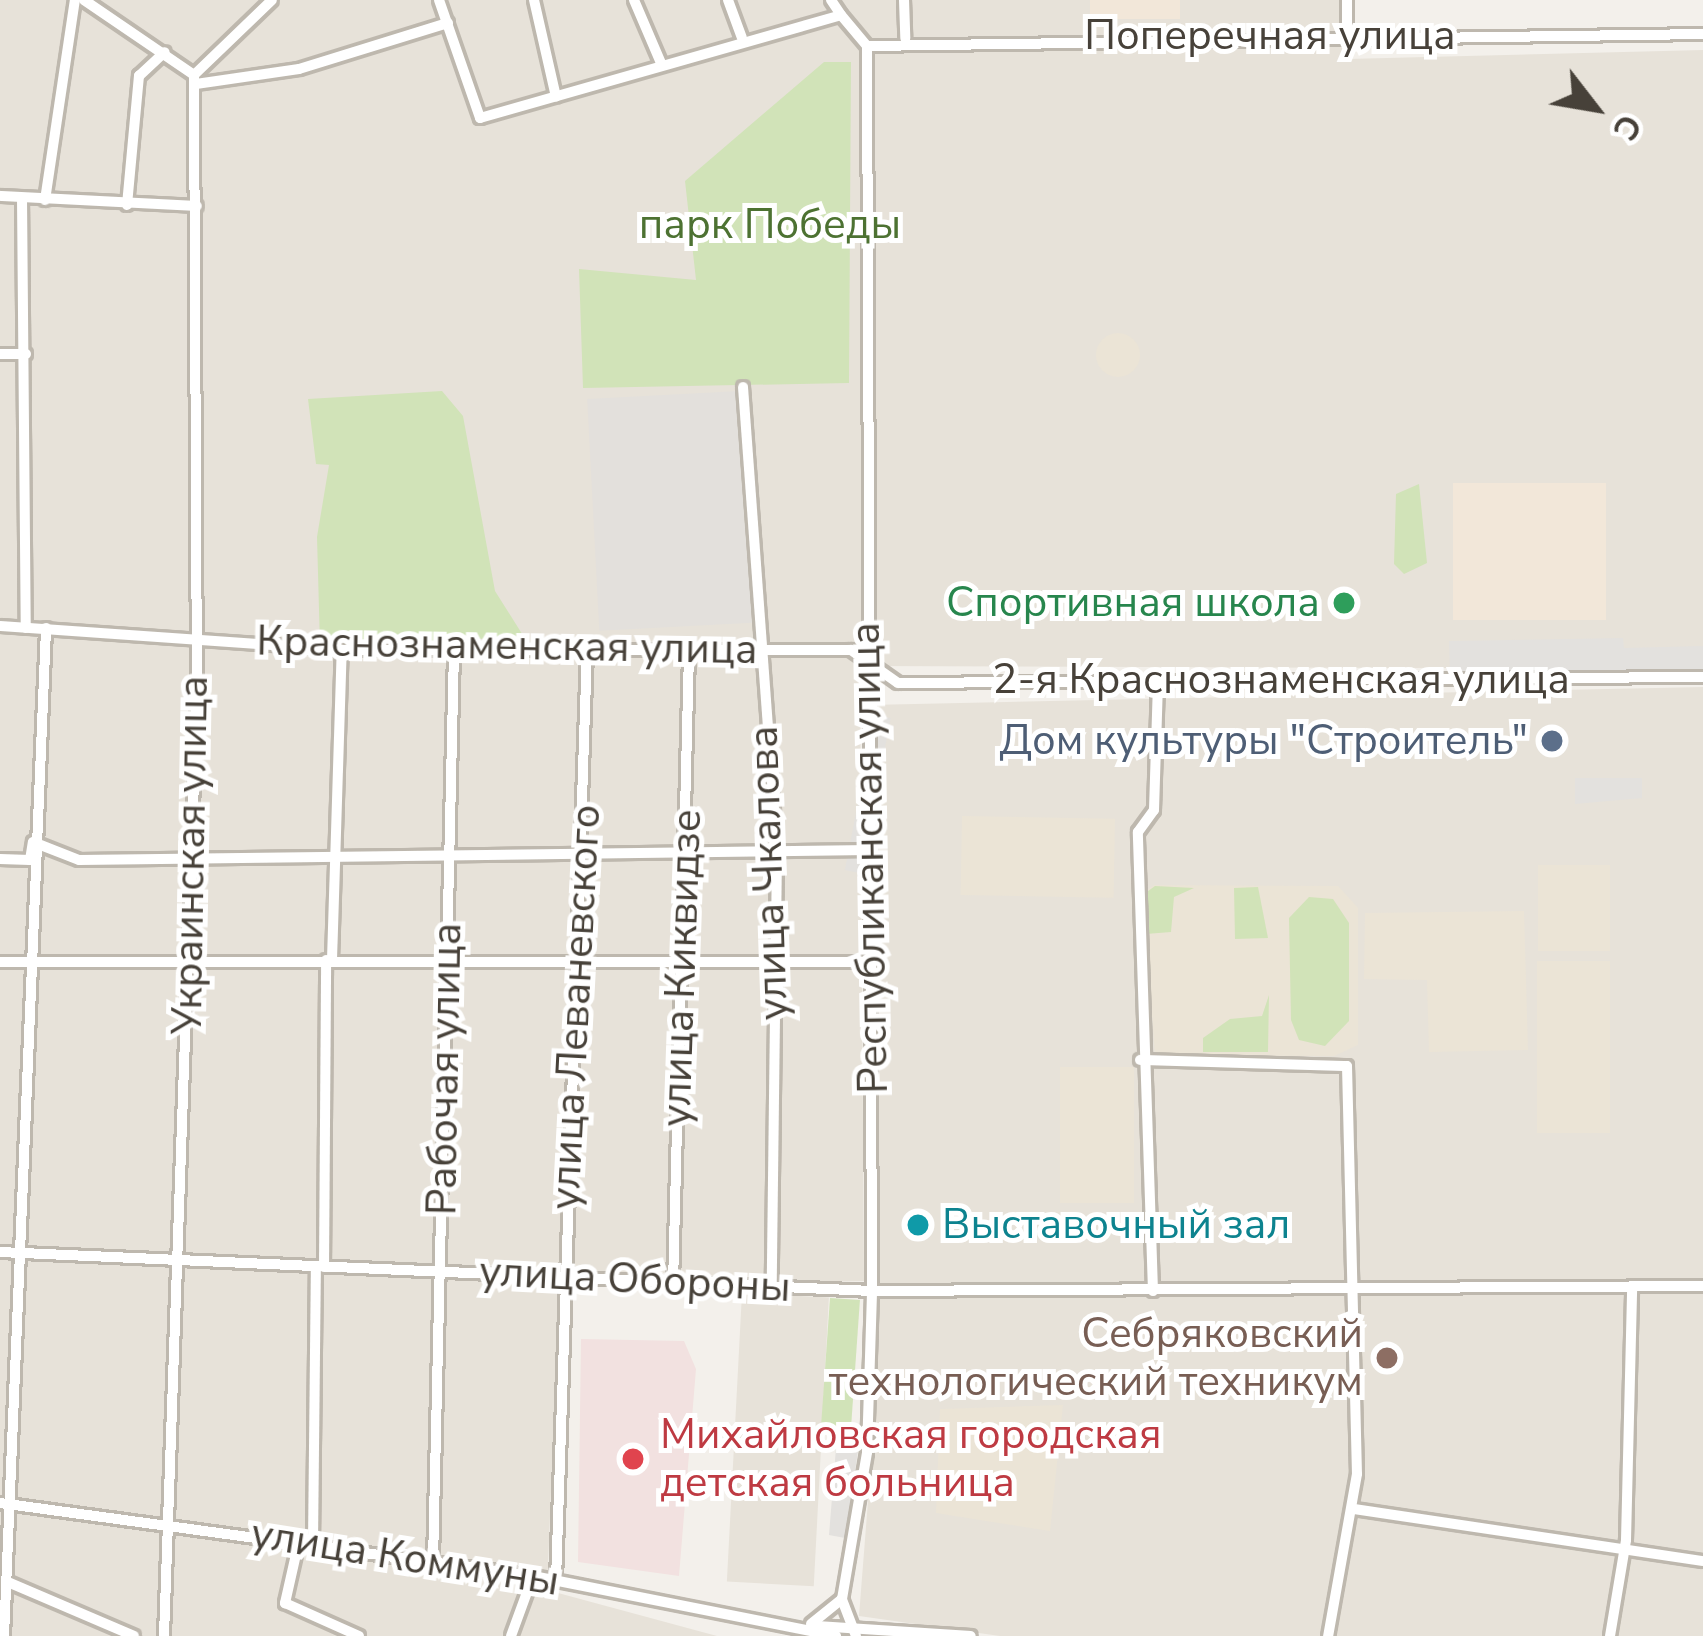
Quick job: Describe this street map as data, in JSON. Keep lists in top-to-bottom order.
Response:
{
  "streets": {
    "street": [
      "Поперечная улица",
      "Краснознаменская улица",
      "2-я Краснознаменская улица",
      "Украинская улица",
      "Республиканская улица",
      "улица Чкалова",
      "улица Киквидзе",
      "улица Леваневского",
      "Рабочая улица",
      "улица Обороны",
      "улица Коммуны"
    ]
  },
  "crossings": [
    ["Поперечная улица", "Республиканская улица"],
    ["Краснознаменская улица", "Украинская улица"],
    ["Краснознаменская улица", "Республиканская улица"],
    ["Краснознаменская улица", "улица Чкалова"],
    ["Краснознаменская улица", "улица Киквидзе"],
    ["Краснознаменская улица", "улица Леваневского"],
    ["Краснознаменская улица", "Рабочая улица"],
    ["Украинская улица", "улица Обороны"],
    ["Украинская улица", "улица Коммуны"],
    ["Республиканская улица", "улица Обороны"],
    ["улица Чкалова", "улица Обороны"],
    ["улица Киквидзе", "улица Обороны"],
    ["улица Леваневского", "улица Обороны"],
    ["улица Леваневского", "улица Коммуны"],
    ["Рабочая улица", "улица Обороны"],
    ["Рабочая улица", "улица Коммуны"]
  ],
  "parks": ["парк Победы"],
  "places": [
    "Спортивная школа",
    "Дом культуры \"Строитель\"",
    "Выставочный зал",
    "Себряковский технологический техникум",
    "Михайловская городская детская больница"
  ],
  "north": "bottom right"
}
